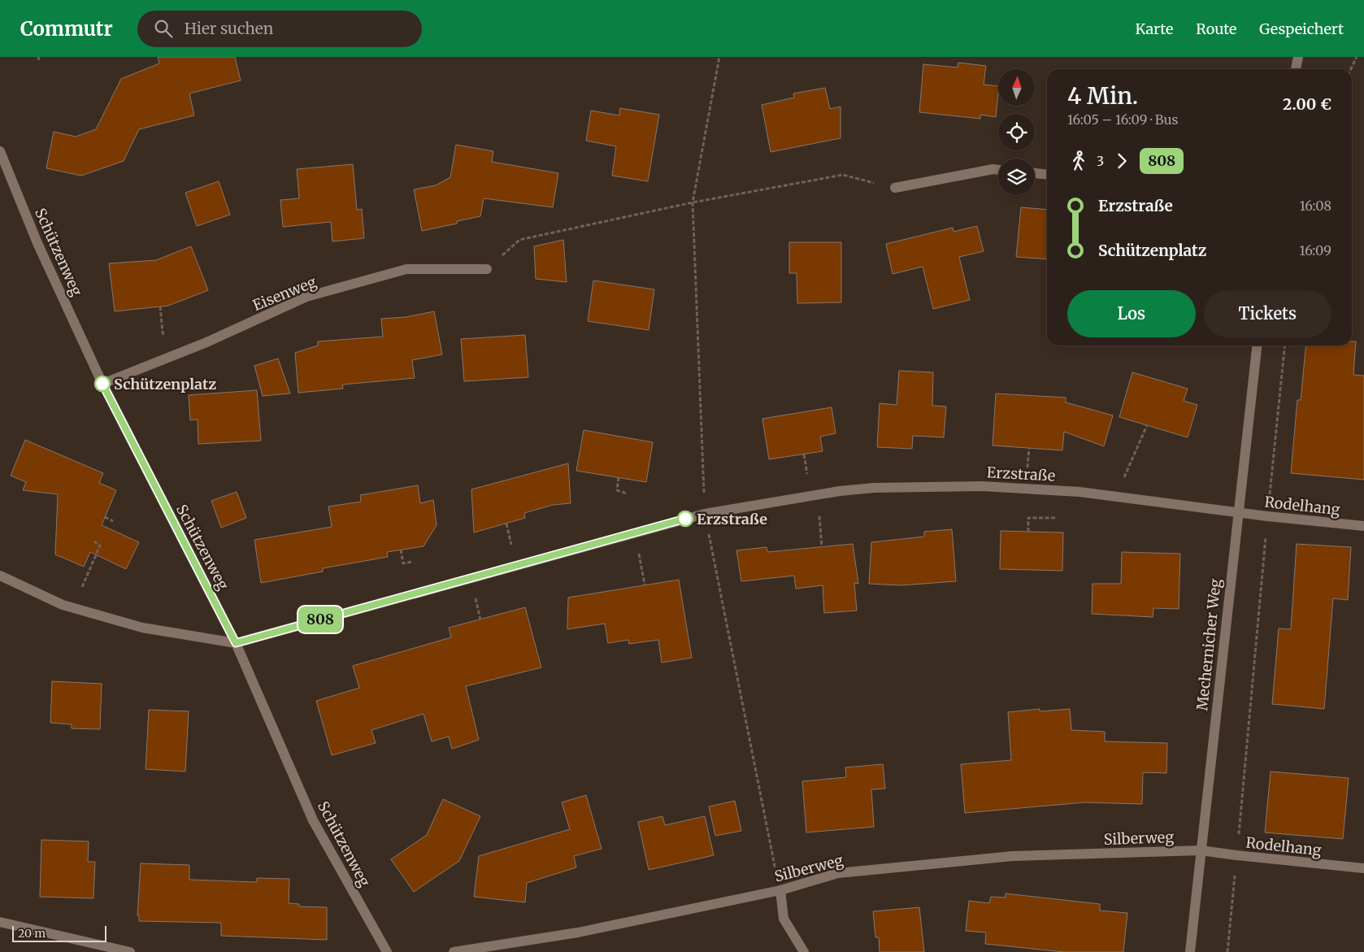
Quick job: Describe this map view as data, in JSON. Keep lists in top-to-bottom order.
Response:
{
  "streets": {
    "street": [
      "Schützenweg",
      "Eisenweg",
      "Erzstraße",
      "Rodelhang",
      "Mechernicher Weg",
      "Silberweg"
    ]
  },
  "crossings": [
    ["Schützenweg", "Eisenweg"],
    ["Schützenweg", "Erzstraße"],
    ["Erzstraße", "Rodelhang"],
    ["Erzstraße", "Mechernicher Weg"],
    ["Rodelhang", "Mechernicher Weg"],
    ["Rodelhang", "Silberweg"],
    ["Mechernicher Weg", "Silberweg"]
  ],
  "places": ["Schützenplatz", "Erzstraße"],
  "lines": ["bus line 808"],
  "scale_bar": "20 m",
  "north": "top",
  "page": {
    "header": "Commutr",
    "search": "Hier suchen",
    "nav": ["Karte", "Route", "Gespeichert"],
    "on_map": "808",
    "heading": ["4 Min.", "16:05 – 16:09 · Bus", "2.00 €"],
    "legs": ["3", "808"],
    "list": [
      {
        "name": "Erzstraße",
        "value": "16:08"
      },
      {
        "name": "Schützenplatz",
        "value": "16:09"
      }
    ],
    "buttons": ["Los", "Tickets"],
    "scale": "20 m"
  }
}
